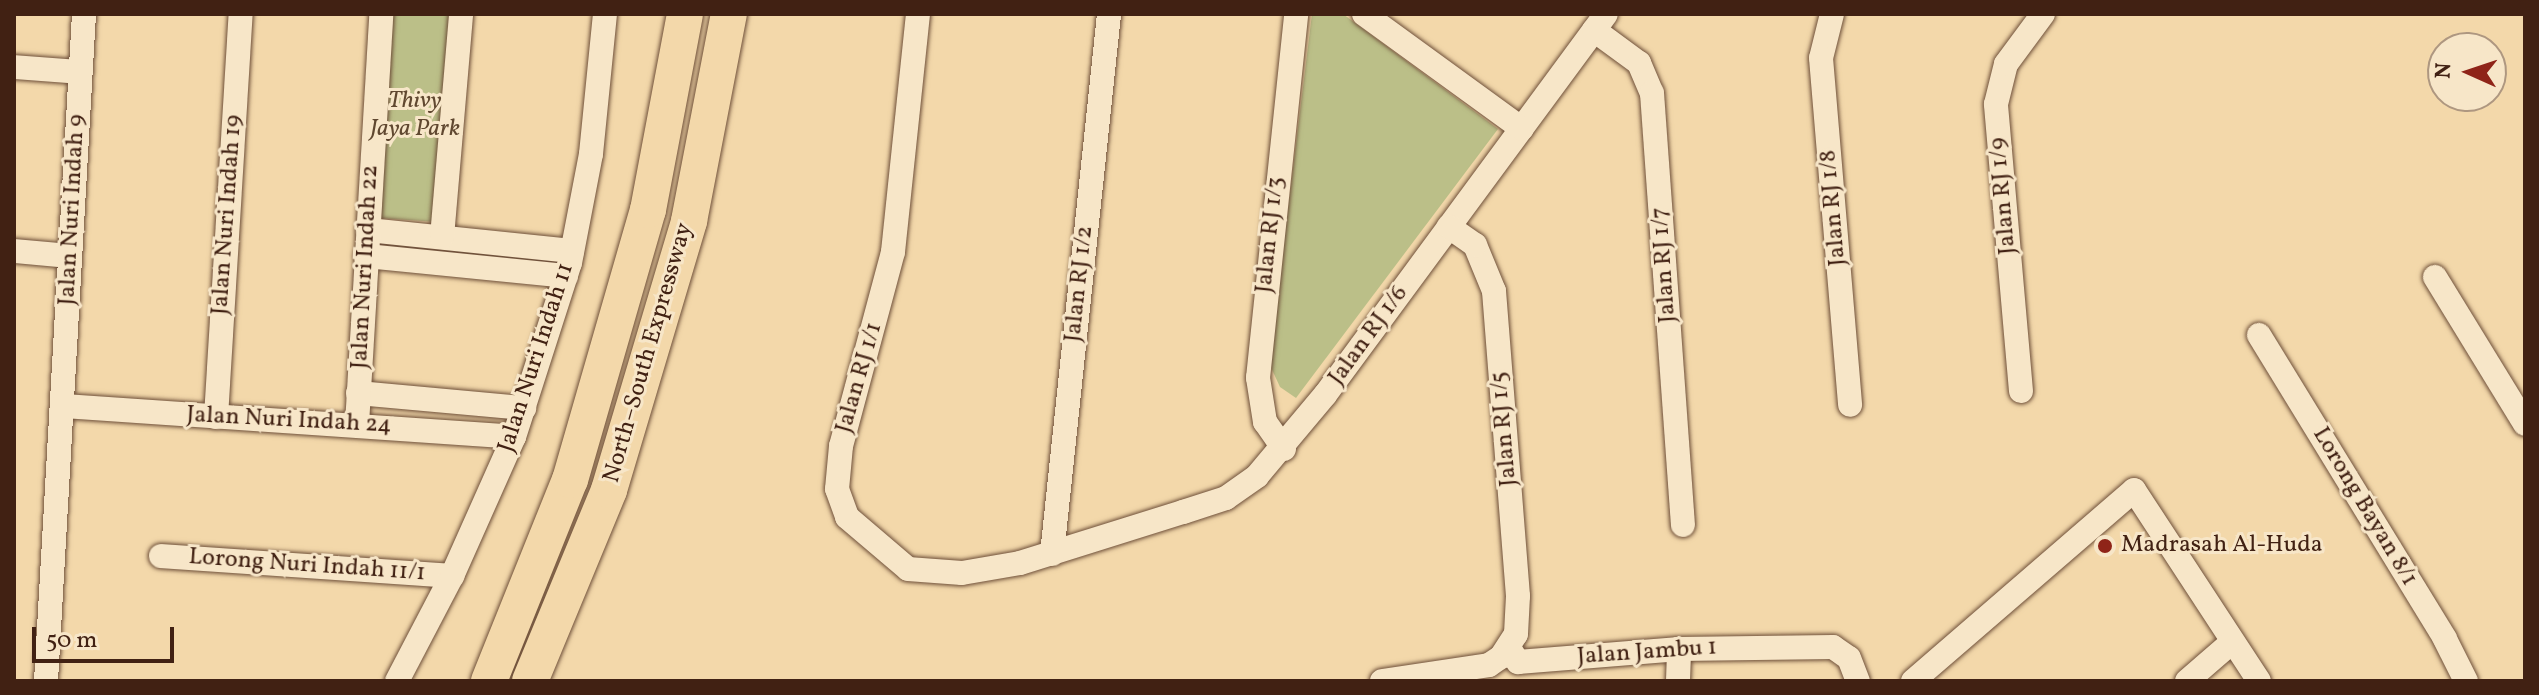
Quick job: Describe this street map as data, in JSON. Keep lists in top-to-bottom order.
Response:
{
  "streets": {
    "highway": ["North–South Expressway"],
    "street": [
      "Jalan RJ 1/9",
      "Jalan RJ 1/8",
      "Jalan Nuri Indah 9",
      "Jalan Nuri Indah 19",
      "Jalan RJ 1/3",
      "Jalan RJ 1/7",
      "Jalan Nuri Indah 22",
      "Jalan RJ 1/2",
      "Jalan RJ 1/6",
      "Jalan Nuri Indah 11",
      "Jalan RJ 1/1",
      "Jalan Nuri Indah 24",
      "Jalan RJ 1/5",
      "Lorong Bayan 8/1",
      "Lorong Nuri Indah 11/1",
      "Jalan Jambu 1"
    ]
  },
  "crossings": [
    ["Jalan Nuri Indah 9", "Jalan Nuri Indah 24"],
    ["Jalan Nuri Indah 19", "Jalan Nuri Indah 24"],
    ["Jalan RJ 1/3", "Jalan RJ 1/6"],
    ["Jalan RJ 1/7", "Jalan RJ 1/6"],
    ["Jalan Nuri Indah 22", "Jalan Nuri Indah 24"],
    ["Jalan RJ 1/2", "Jalan RJ 1/6"],
    ["Jalan RJ 1/2", "Jalan RJ 1/1"],
    ["Jalan RJ 1/6", "Jalan RJ 1/1"],
    ["Jalan RJ 1/6", "Jalan RJ 1/5"],
    ["Jalan Nuri Indah 11", "Jalan Nuri Indah 24"],
    ["Jalan Nuri Indah 11", "Lorong Nuri Indah 11/1"],
    ["Jalan RJ 1/5", "Jalan Jambu 1"]
  ],
  "parks": ["Thivy Jaya Park"],
  "places": ["Madrasah Al-Huda"],
  "scale_bar": "50 m",
  "north": "left"
}
